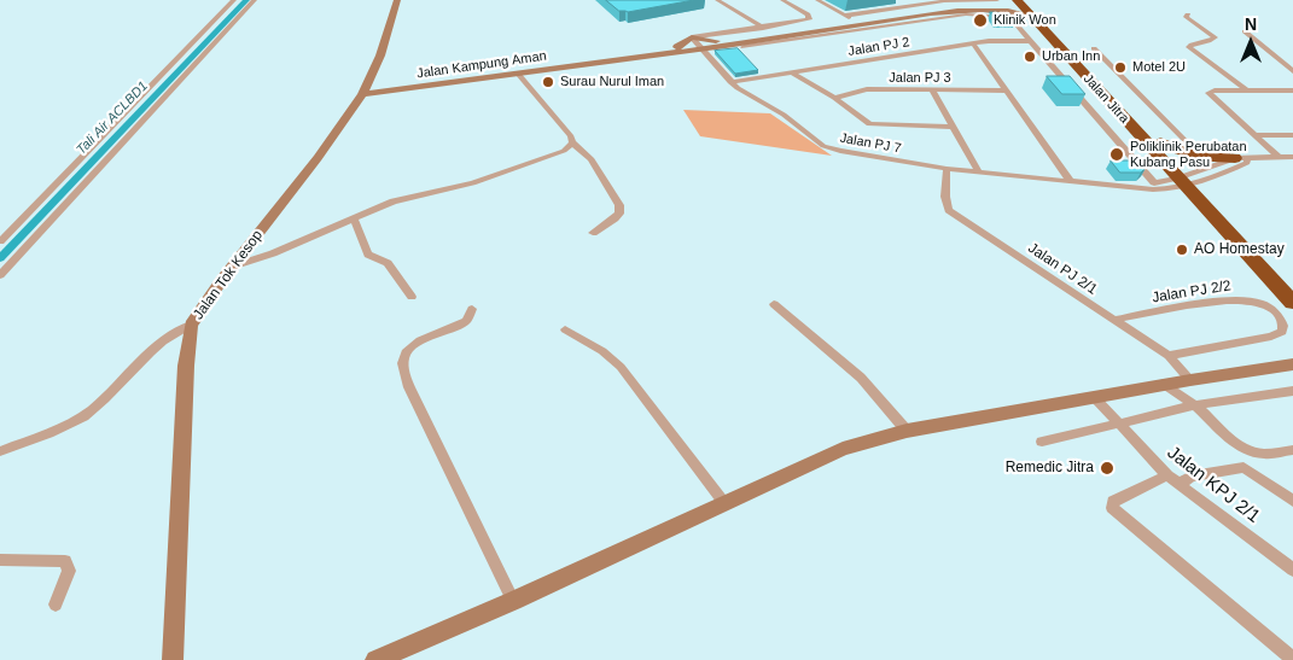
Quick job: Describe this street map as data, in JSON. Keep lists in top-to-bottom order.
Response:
{
  "streets": {
    "highway": ["Jalan Jitra"],
    "street": [
      "Jalan PJ 2",
      "Jalan Kampung Aman",
      "Jalan PJ 3",
      "Jalan PJ 7",
      "Jalan PJ 2/1",
      "Jalan Tok Kesop",
      "Jalan PJ 2/2",
      "Jalan KPJ 2/1"
    ]
  },
  "crossings": [
    ["Jalan PJ 2", "Jalan PJ 7"],
    ["Jalan Kampung Aman", "Jalan Jitra"],
    ["Jalan Kampung Aman", "Jalan PJ 7"],
    ["Jalan Kampung Aman", "Jalan Tok Kesop"],
    ["Jalan PJ 7", "Jalan PJ 2/1"],
    ["Jalan PJ 2/1", "Jalan PJ 2/2"]
  ],
  "water": ["Tali Air ACLBD1"],
  "places": [
    "Klinik Won",
    "Urban Inn",
    "Motel 2U",
    "Surau Nurul Iman",
    "Poliklinik Perubatan Kubang Pasu",
    "AO Homestay",
    "Remedic Jitra"
  ],
  "north": "top"
}
